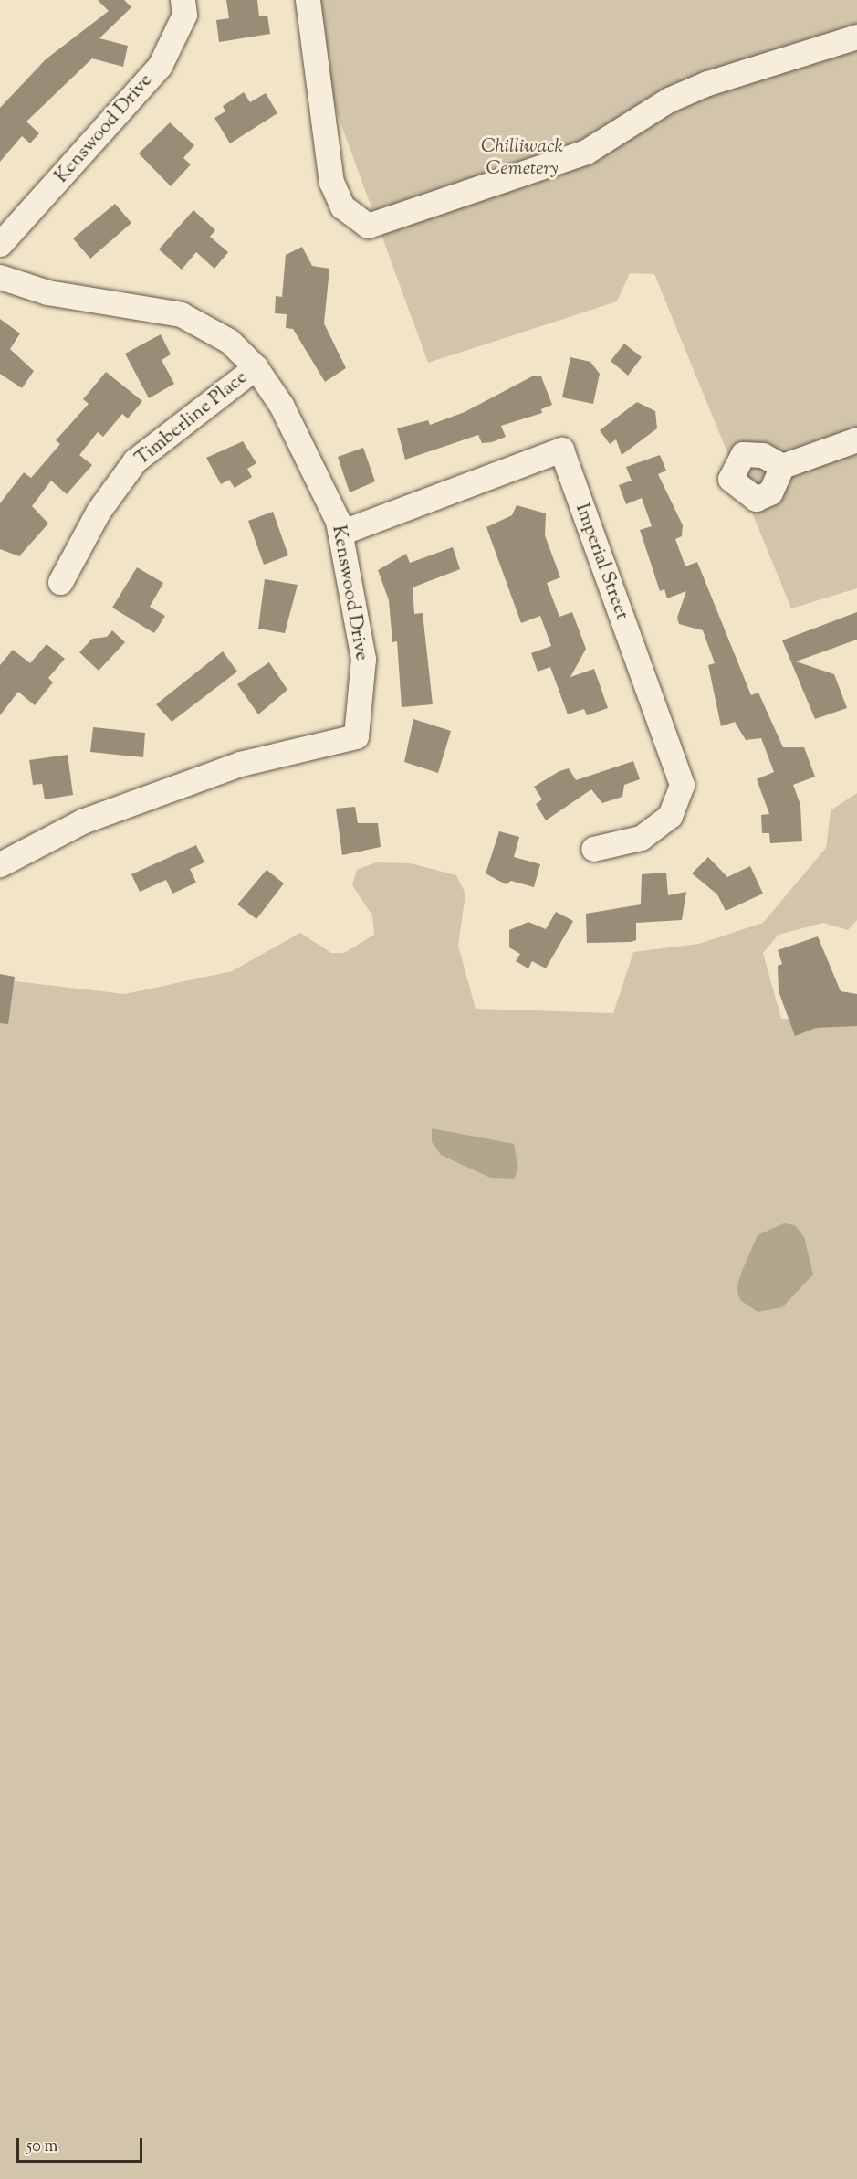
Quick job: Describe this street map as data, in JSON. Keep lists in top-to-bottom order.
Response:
{
  "streets": {
    "street": ["Kenswood Drive", "Timberline Place", "Imperial Street"]
  },
  "crossings": [
    ["Kenswood Drive", "Timberline Place"],
    ["Kenswood Drive", "Imperial Street"]
  ],
  "parks": ["Chilliwack Cemetery"],
  "scale_bar": "50 m"
}
